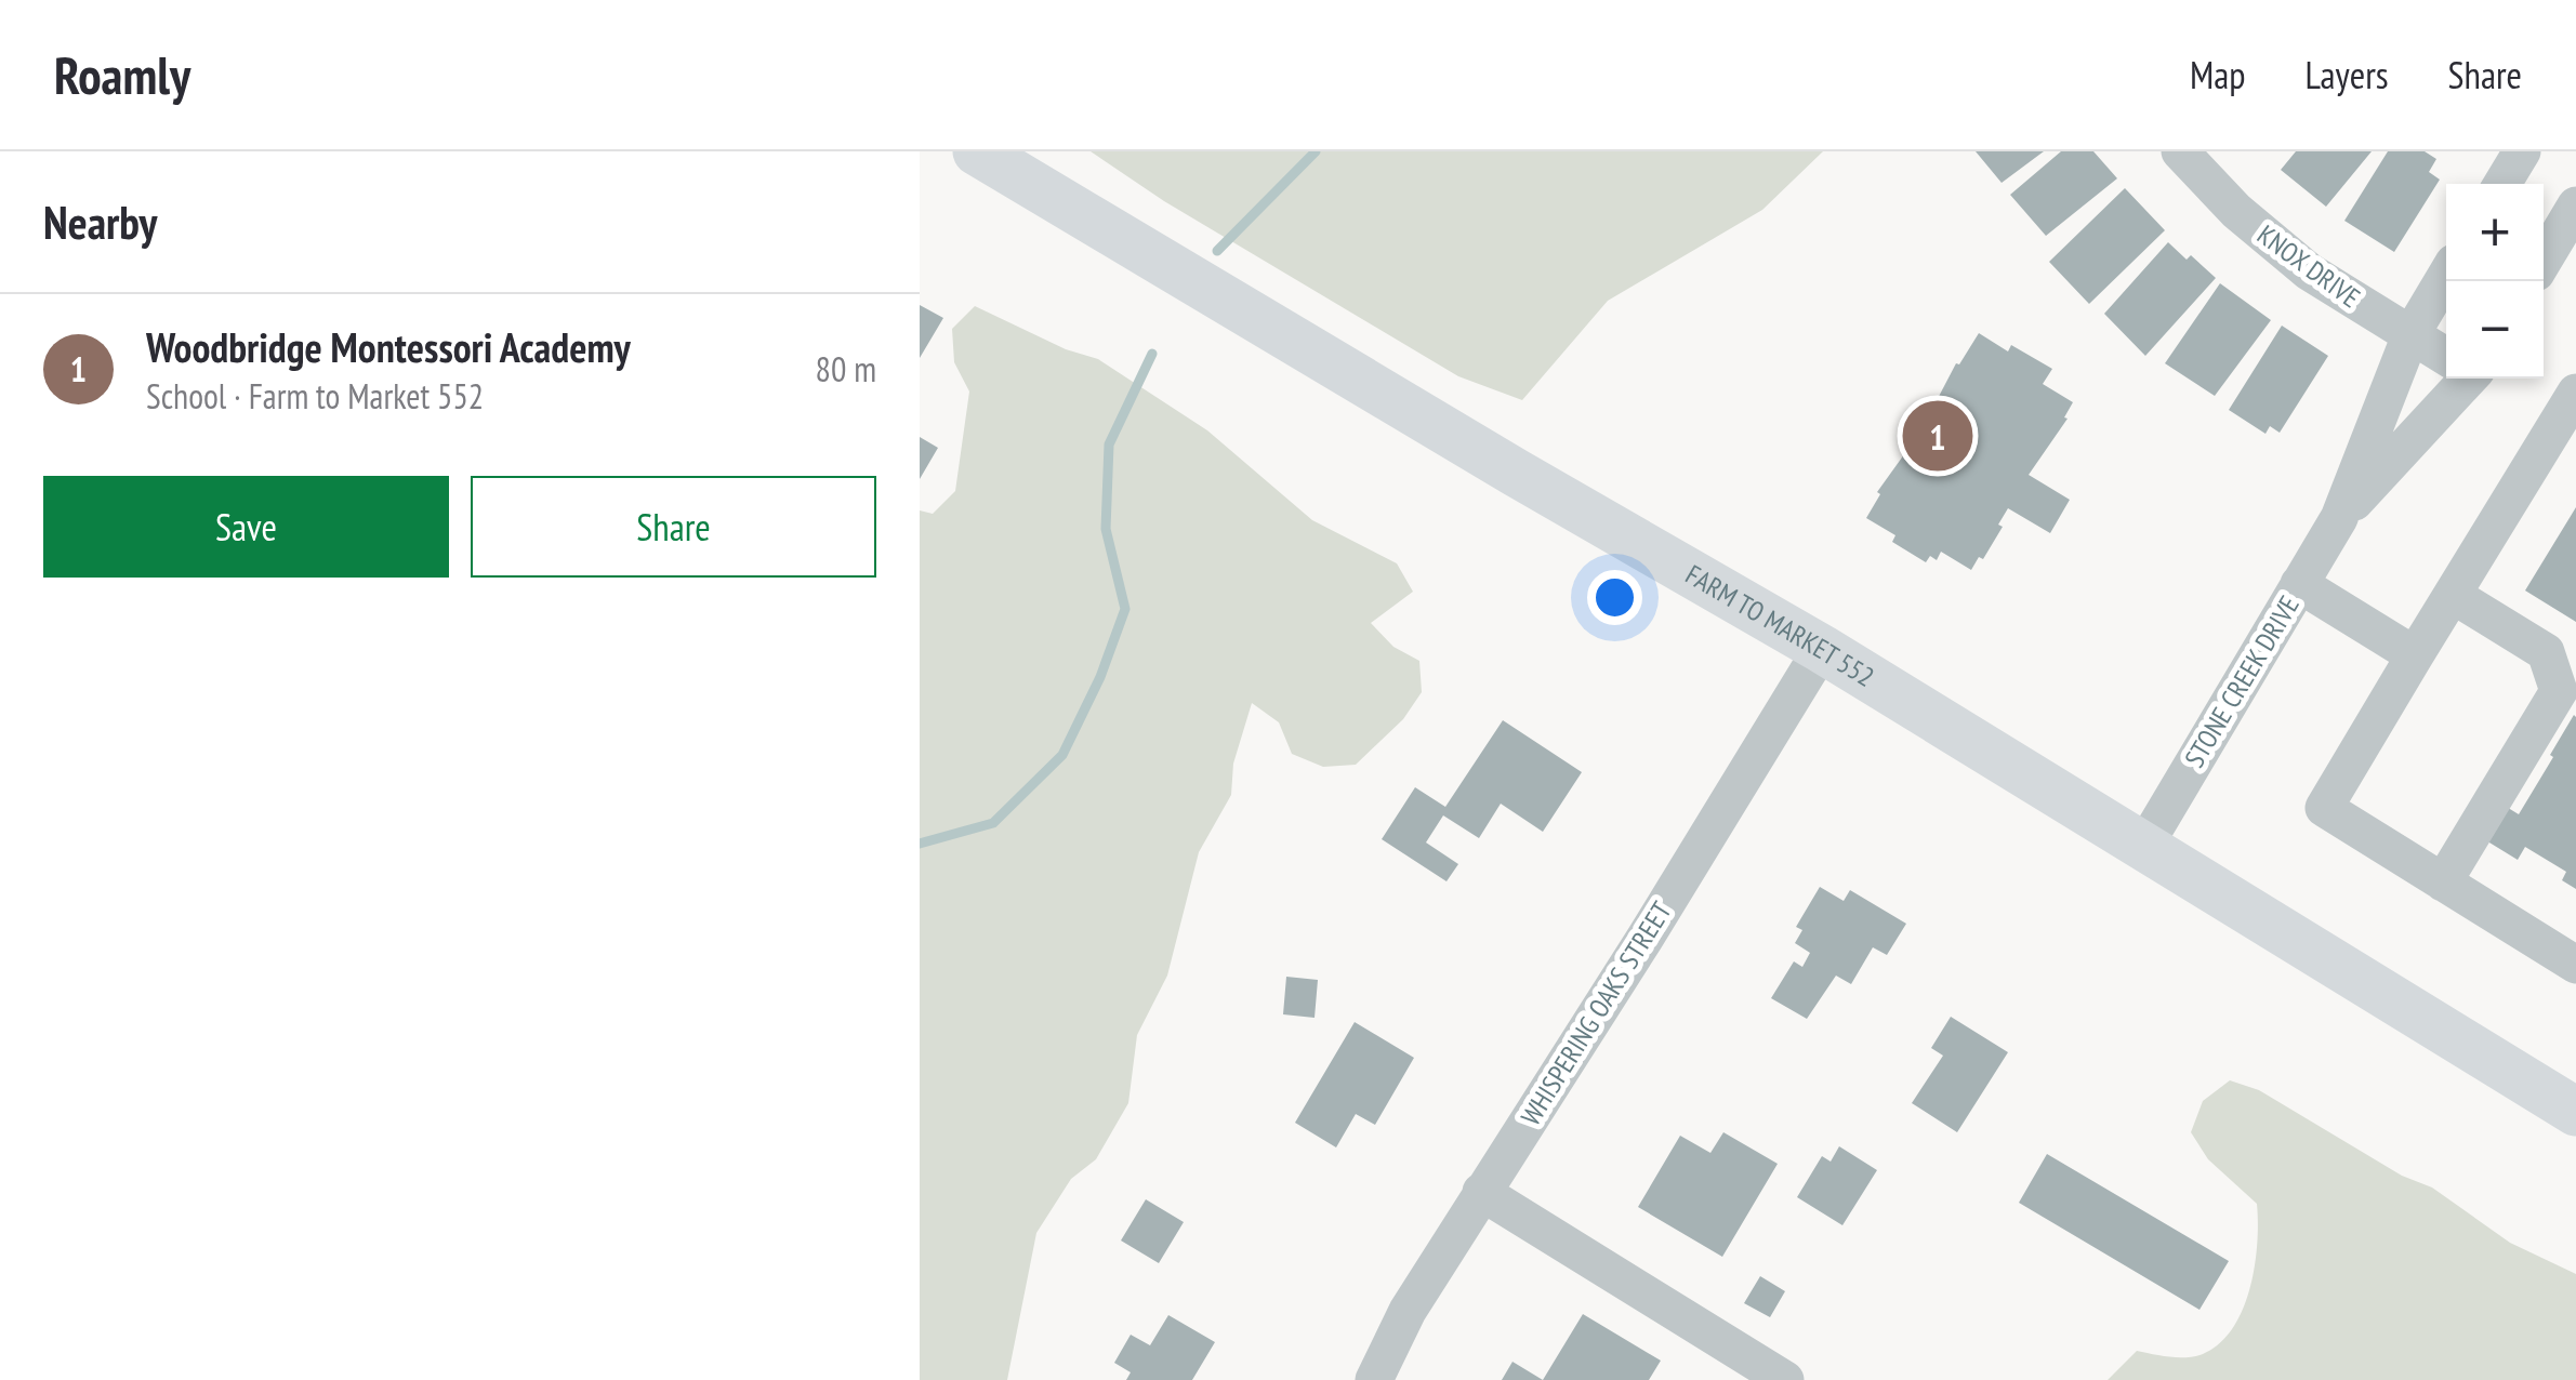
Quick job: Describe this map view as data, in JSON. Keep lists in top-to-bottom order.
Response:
{
  "streets": {
    "main road": ["FARM TO MARKET 552"],
    "street": ["KNOX DRIVE", "STONE CREEK DRIVE", "WHISPERING OAKS STREET"]
  },
  "crossings": [
    ["KNOX DRIVE", "STONE CREEK DRIVE"],
    ["FARM TO MARKET 552", "STONE CREEK DRIVE"],
    ["FARM TO MARKET 552", "WHISPERING OAKS STREET"]
  ],
  "page": {
    "header": "Roamly",
    "nav": ["Map", "Layers", "Share"],
    "heading": "Nearby",
    "map_buttons": ["+", "−"],
    "list": [
      {
        "mark": "1",
        "name": "Woodbridge Montessori Academy",
        "note": "School · Farm to Market 552",
        "value": "80 m"
      }
    ],
    "pins": "1",
    "buttons": ["Save", "Share"]
  }
}
